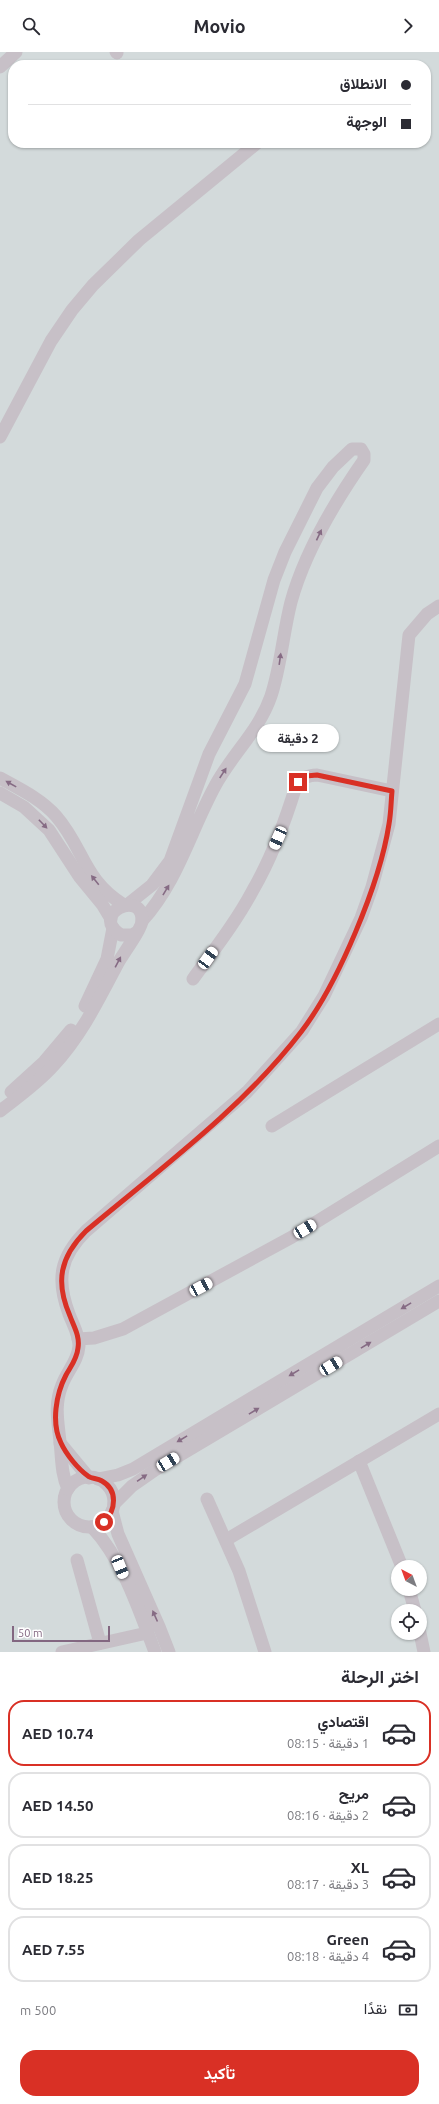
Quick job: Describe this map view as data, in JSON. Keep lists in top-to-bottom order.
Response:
{
  "scale_bar": "50 m",
  "north": "top left",
  "page": {
    "header": "Movio",
    "banner": ["الانطلاق", "الوجهة"],
    "bubble": "2 دقيقة",
    "scale": "50 m",
    "heading": "اختر الرحلة",
    "list": [
      {
        "name": "اقتصادي",
        "note": "1 دقيقة · 08:15",
        "value": "AED 10.74"
      },
      {
        "name": "مريح",
        "note": "2 دقيقة · 08:16",
        "value": "AED 14.50"
      },
      {
        "name": "XL",
        "note": "3 دقيقة · 08:17",
        "value": "AED 18.25"
      },
      {
        "name": "Green",
        "note": "4 دقيقة · 08:18",
        "value": "AED 7.55"
      }
    ],
    "pay": ["نقدًا", "500 m"],
    "buttons": "تأكيد"
  }
}
